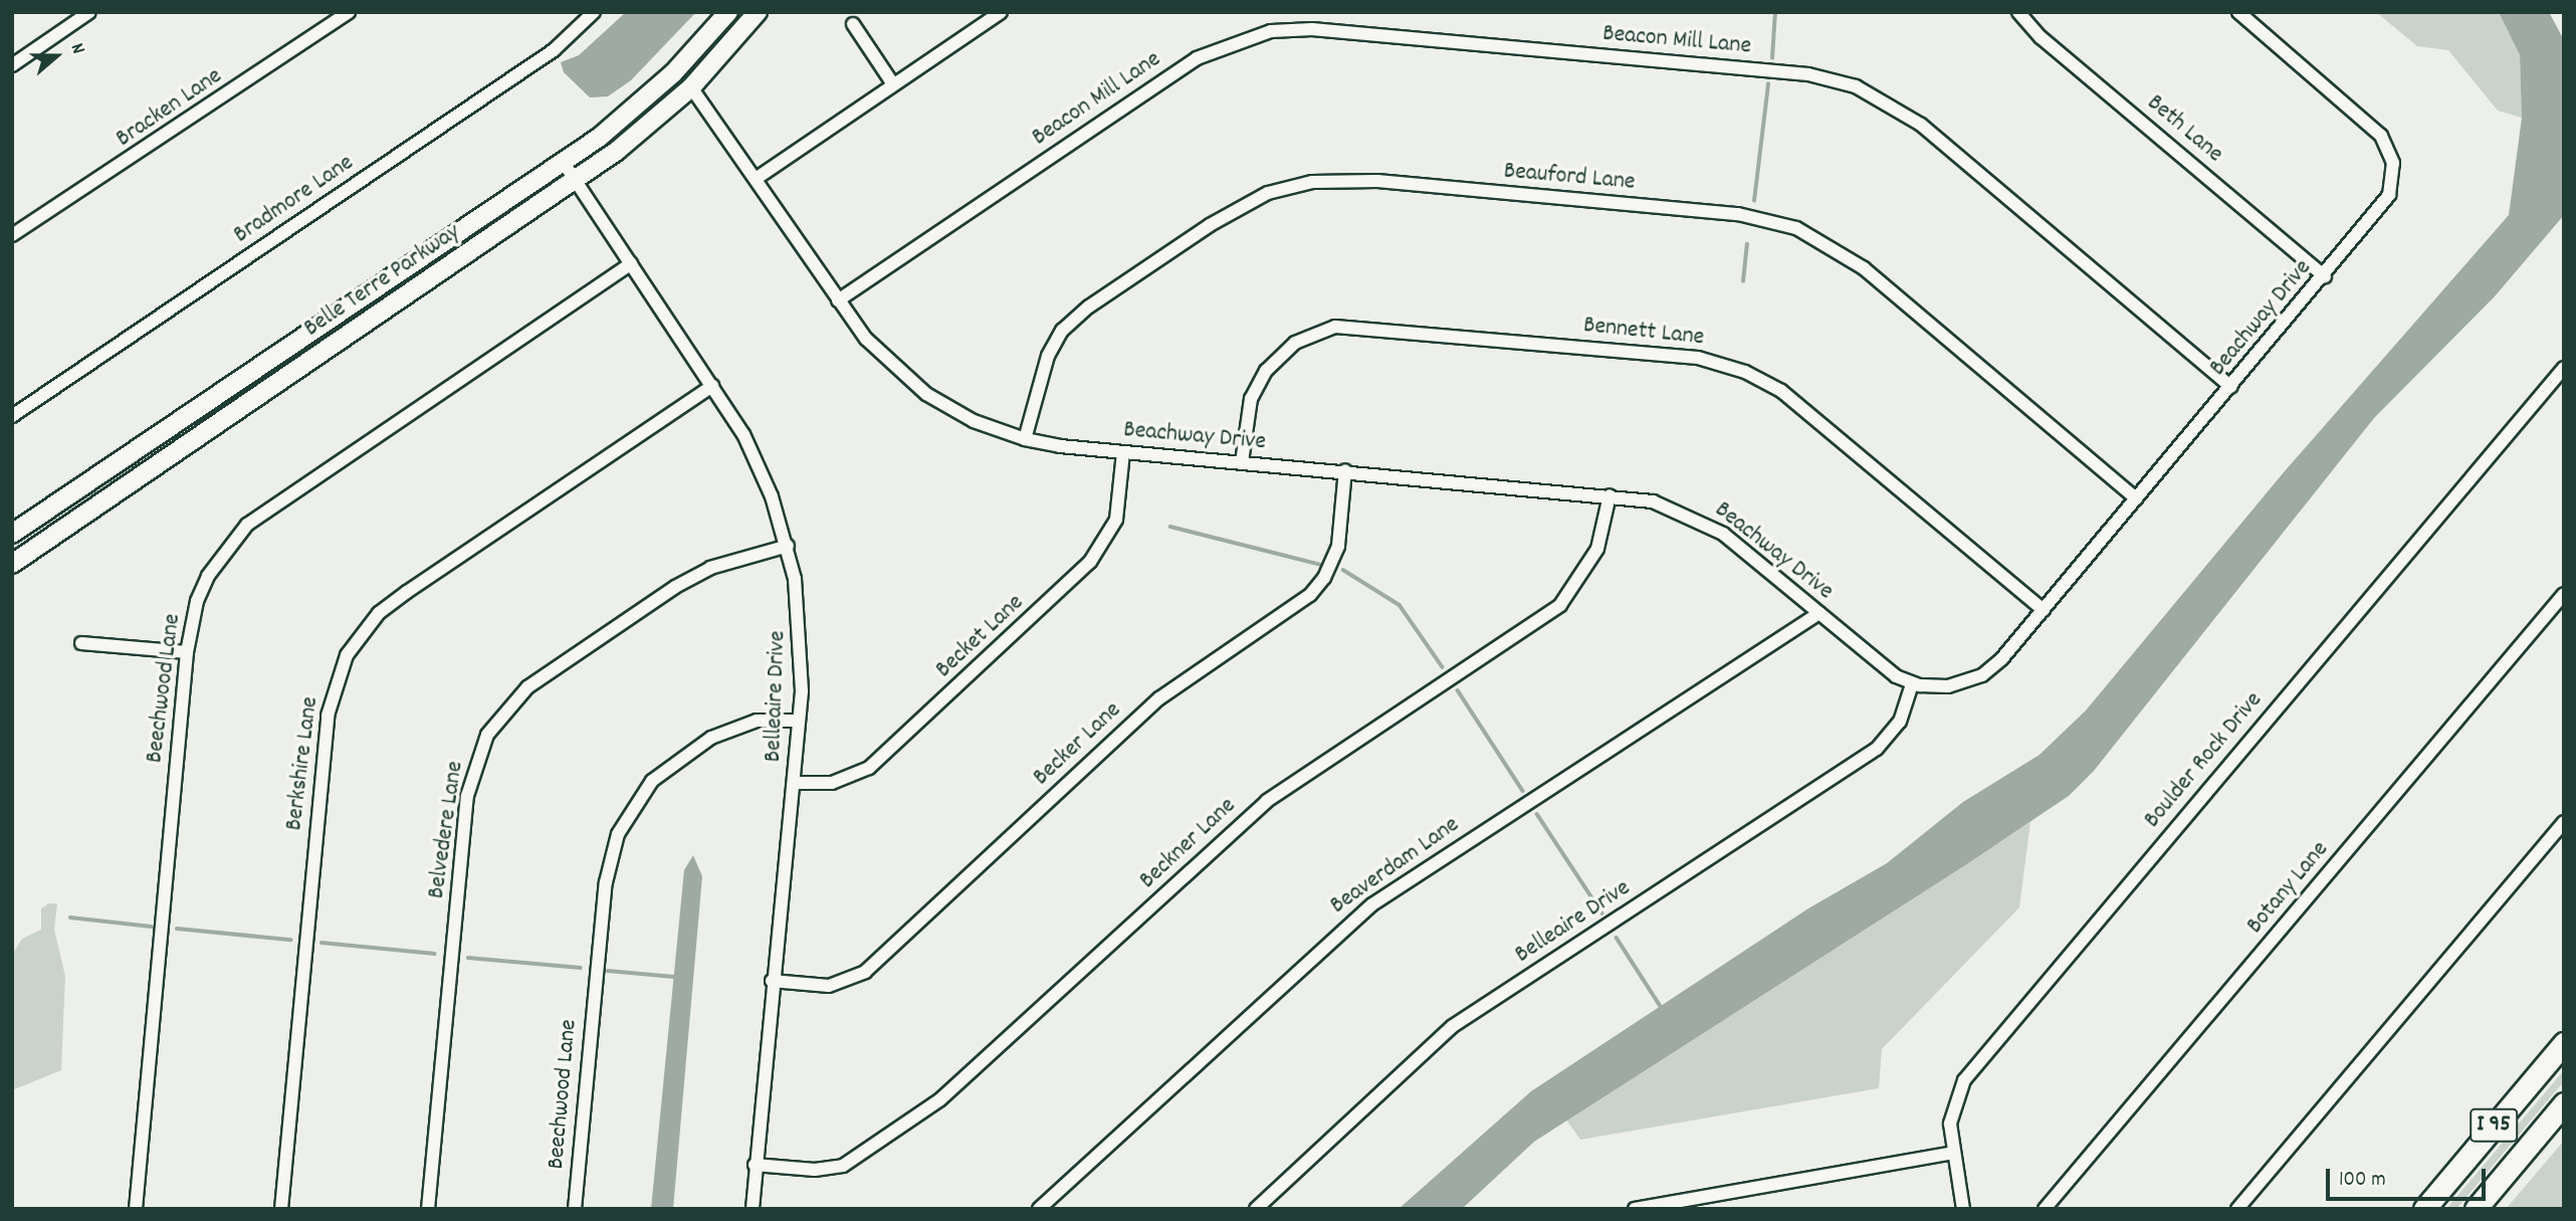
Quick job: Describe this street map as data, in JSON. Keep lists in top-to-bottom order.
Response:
{
  "streets": {
    "highway": ["I 95"],
    "main road": ["Belle Terre Parkway"],
    "street": [
      "Beacon Mill Lane",
      "Bracken Lane",
      "Beth Lane",
      "Beauford Lane",
      "Bradmore Lane",
      "Beachway Drive",
      "Bennett Lane",
      "Becket Lane",
      "Beechwood Lane",
      "Belleaire Drive",
      "Becker Lane",
      "Boulder Rock Drive",
      "Berkshire Lane",
      "Belvedere Lane",
      "Beckner Lane",
      "Beaverdam Lane",
      "Botany Lane"
    ]
  },
  "crossings": [
    ["Beacon Mill Lane", "Beachway Drive"],
    ["Beth Lane", "Beachway Drive"],
    ["Beauford Lane", "Beachway Drive"],
    ["Belle Terre Parkway", "Beachway Drive"],
    ["Belle Terre Parkway", "Belleaire Drive"],
    ["Beachway Drive", "Bennett Lane"],
    ["Beachway Drive", "Becket Lane"],
    ["Beachway Drive", "Belleaire Drive"],
    ["Beachway Drive", "Becker Lane"],
    ["Beachway Drive", "Beckner Lane"],
    ["Beachway Drive", "Beaverdam Lane"],
    ["Becket Lane", "Belleaire Drive"],
    ["Beechwood Lane", "Belleaire Drive"],
    ["Belleaire Drive", "Becker Lane"],
    ["Belleaire Drive", "Berkshire Lane"],
    ["Belleaire Drive", "Belvedere Lane"],
    ["Belleaire Drive", "Beckner Lane"]
  ],
  "scale_bar": "100 m",
  "north": "right"
}
